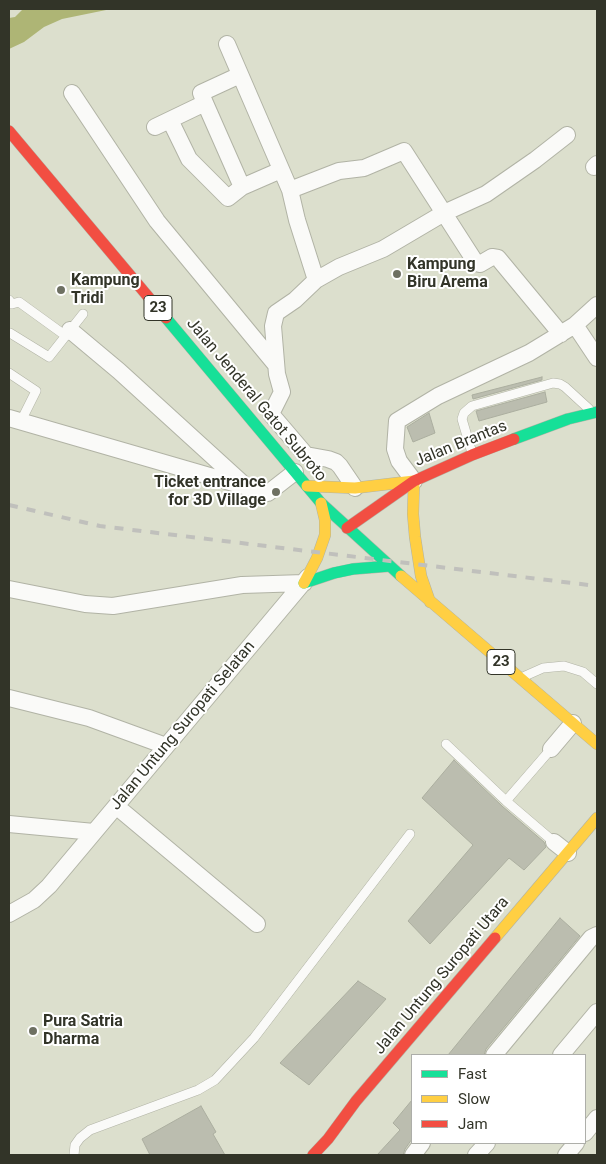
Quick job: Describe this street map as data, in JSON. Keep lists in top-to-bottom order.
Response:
{
  "streets": {
    "main road": [
      "23",
      "Jalan Jenderal Gatot Subroto",
      "Jalan Brantas",
      "Jalan Untung Suropati Utara"
    ],
    "street": ["Jalan Untung Suropati Selatan"]
  },
  "crossings": [
    ["23", "Jalan Jenderal Gatot Subroto"],
    ["23", "Jalan Brantas"],
    ["23", "Jalan Untung Suropati Selatan"],
    ["Jalan Jenderal Gatot Subroto", "Jalan Brantas"],
    ["Jalan Jenderal Gatot Subroto", "Jalan Untung Suropati Selatan"],
    ["Jalan Brantas", "Jalan Untung Suropati Selatan"]
  ],
  "places": [
    "Kampung Biru Arema",
    "Kampung Tridi",
    "Ticket entrance for 3D Village",
    "Pura Satria Dharma"
  ],
  "legend": ["Fast", "Slow", "Jam"]
}
